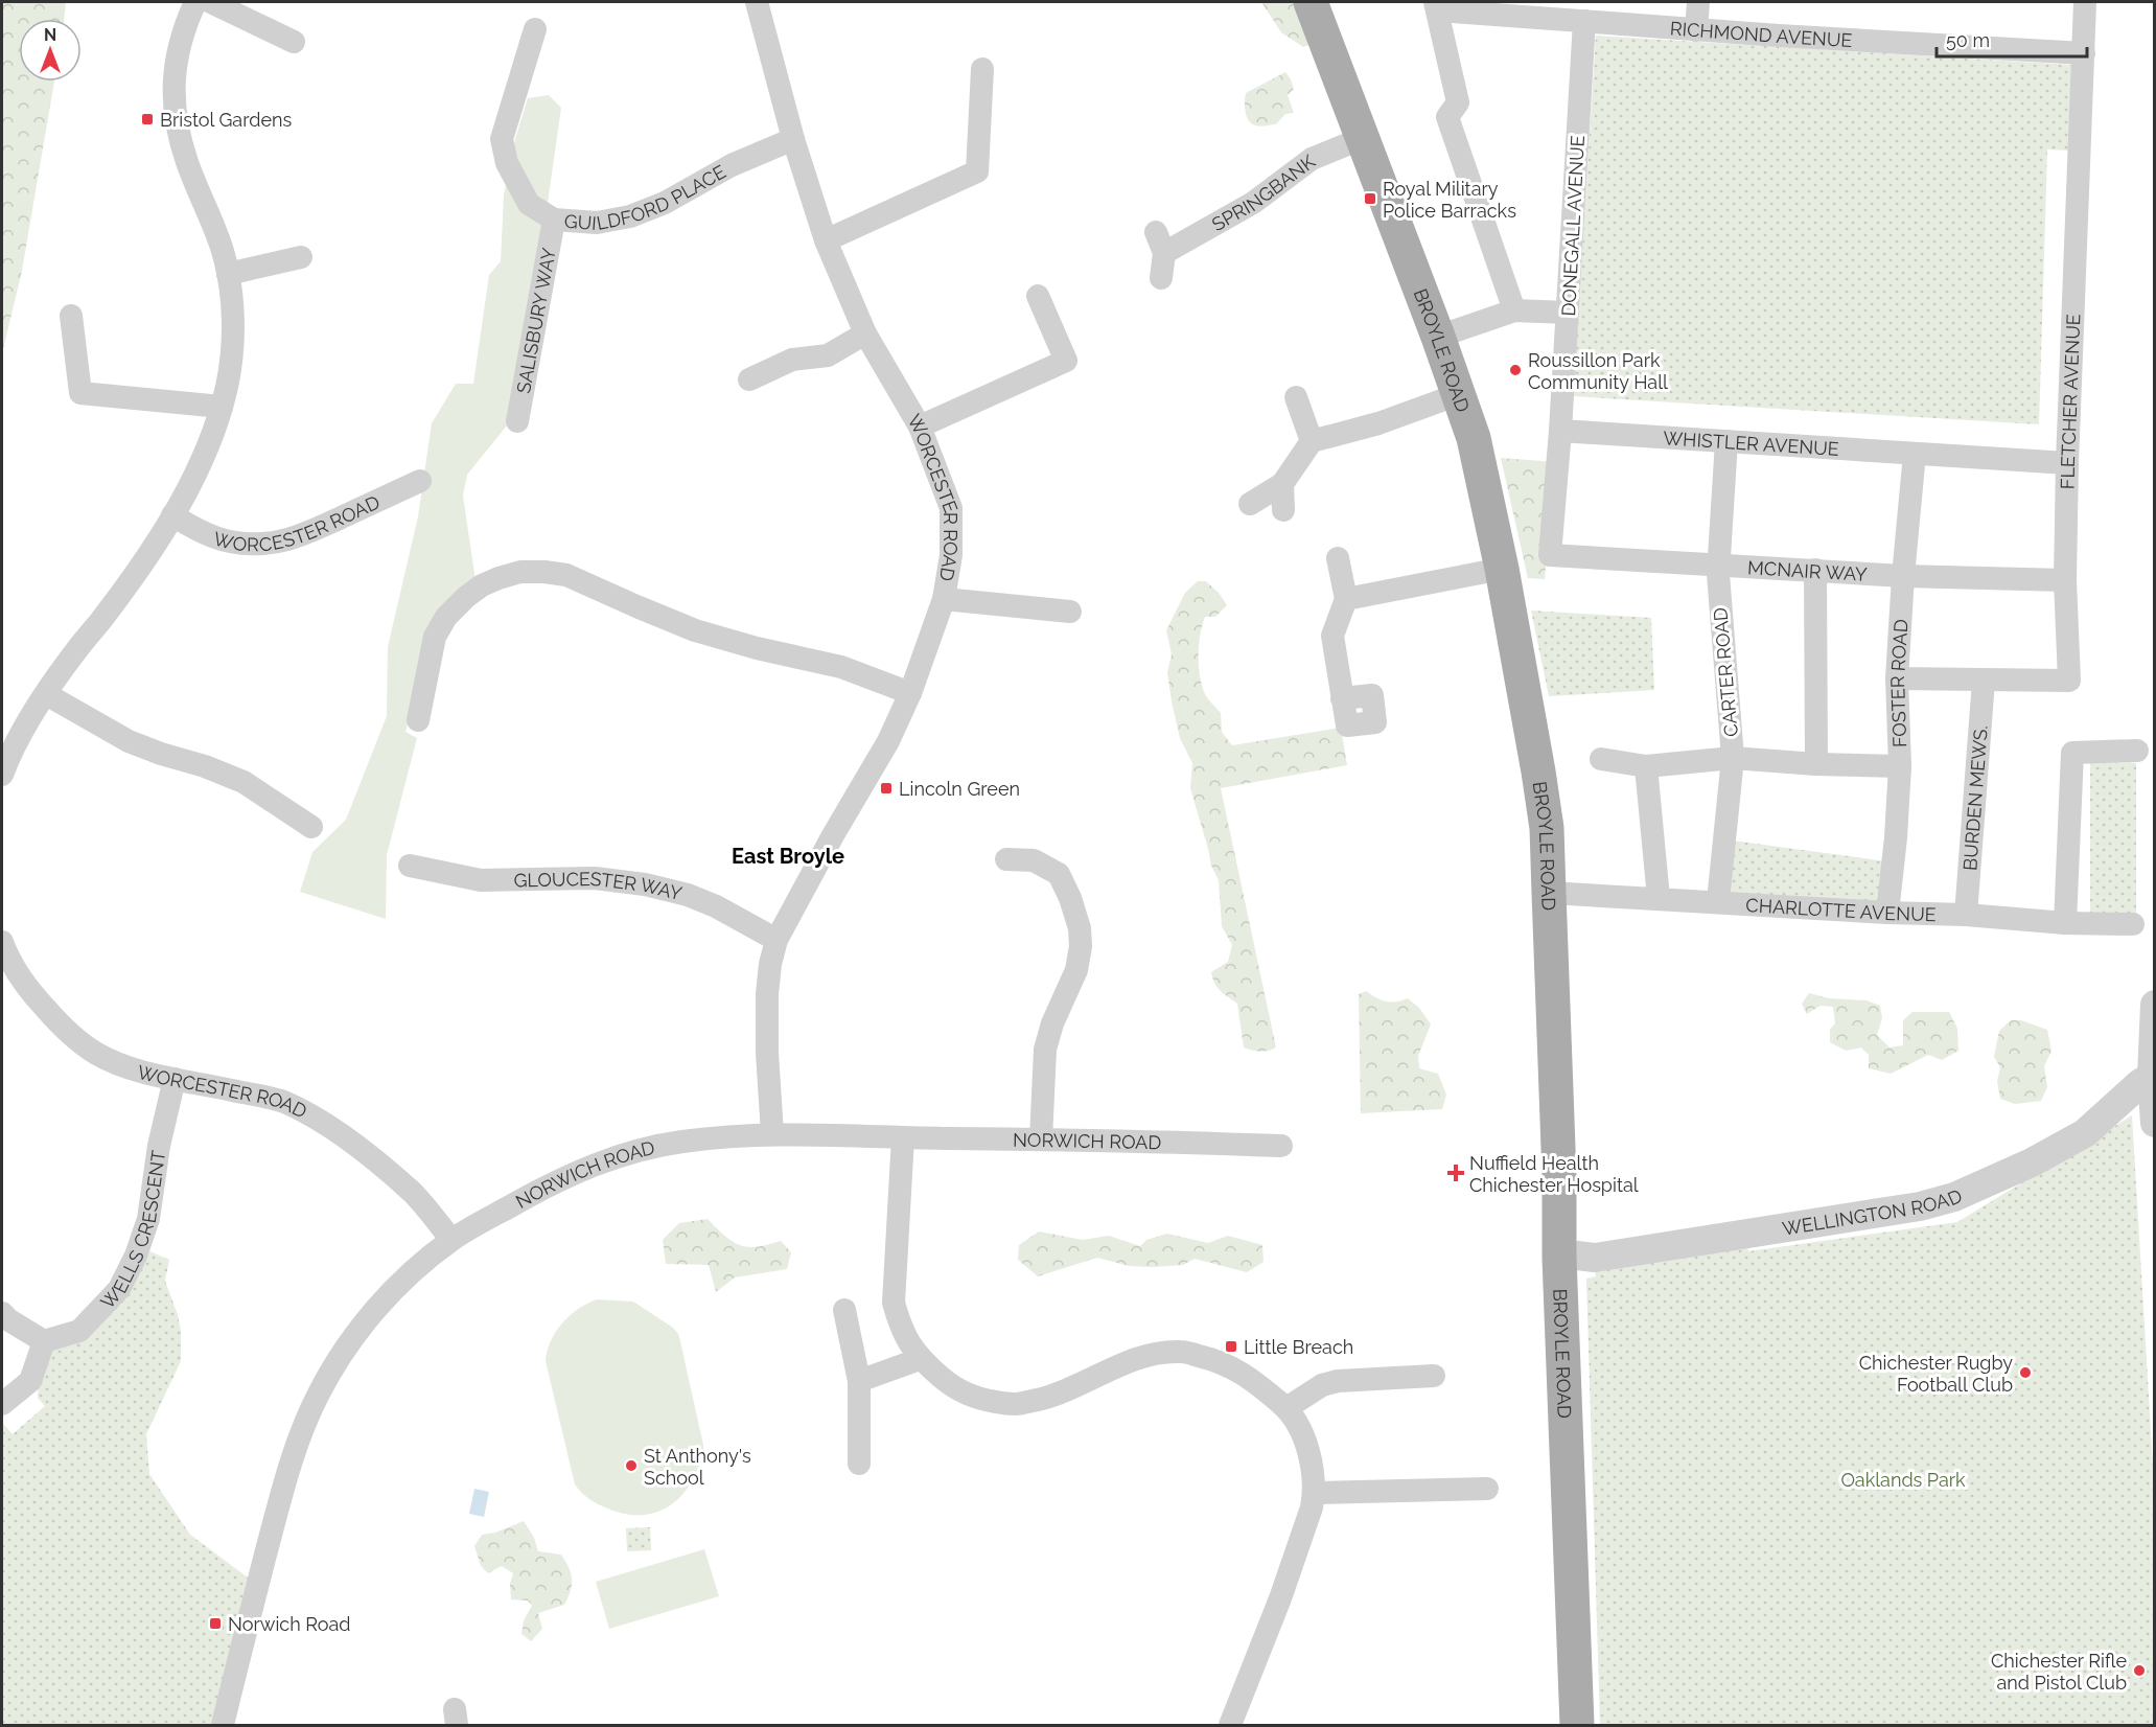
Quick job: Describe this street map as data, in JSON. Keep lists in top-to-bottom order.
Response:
{
  "streets": {
    "main road": ["BROYLE ROAD"],
    "street": [
      "RICHMOND AVENUE",
      "GUILDFORD PLACE",
      "SPRINGBANK",
      "DONEGALL AVENUE",
      "SALISBURY WAY",
      "FLETCHER AVENUE",
      "WHISTLER AVENUE",
      "WORCESTER ROAD",
      "MCNAIR WAY",
      "CARTER ROAD",
      "FOSTER ROAD",
      "BURDEN MEWS.",
      "GLOUCESTER WAY",
      "CHARLOTTE AVENUE",
      "NORWICH ROAD",
      "WELLINGTON ROAD",
      "WELLS CRESCENT"
    ]
  },
  "crossings": [
    ["RICHMOND AVENUE", "DONEGALL AVENUE"],
    ["RICHMOND AVENUE", "FLETCHER AVENUE"],
    ["GUILDFORD PLACE", "SALISBURY WAY"],
    ["GUILDFORD PLACE", "WORCESTER ROAD"],
    ["SPRINGBANK", "BROYLE ROAD"],
    ["DONEGALL AVENUE", "WHISTLER AVENUE"],
    ["DONEGALL AVENUE", "MCNAIR WAY"],
    ["BROYLE ROAD", "CHARLOTTE AVENUE"],
    ["BROYLE ROAD", "WELLINGTON ROAD"],
    ["FLETCHER AVENUE", "WHISTLER AVENUE"],
    ["FLETCHER AVENUE", "MCNAIR WAY"],
    ["FLETCHER AVENUE", "BURDEN MEWS."],
    ["WHISTLER AVENUE", "MCNAIR WAY"],
    ["WHISTLER AVENUE", "CARTER ROAD"],
    ["WHISTLER AVENUE", "FOSTER ROAD"],
    ["WORCESTER ROAD", "GLOUCESTER WAY"],
    ["WORCESTER ROAD", "NORWICH ROAD"],
    ["WORCESTER ROAD", "WELLS CRESCENT"],
    ["MCNAIR WAY", "CARTER ROAD"],
    ["MCNAIR WAY", "FOSTER ROAD"],
    ["CARTER ROAD", "CHARLOTTE AVENUE"],
    ["FOSTER ROAD", "CHARLOTTE AVENUE"],
    ["BURDEN MEWS.", "CHARLOTTE AVENUE"]
  ],
  "districts": ["East Broyle"],
  "parks": ["Oaklands Park"],
  "places": {
    "transit": [
      "Bristol Gardens",
      "Royal Military Police Barracks",
      "Lincoln Green",
      "Little Breach",
      "Norwich Road"
    ],
    "other": [
      "Roussillon Park Community Hall",
      "Chichester Rugby Football Club",
      "St Anthony's School",
      "Chichester Rifle and Pistol Club"
    ],
    "health": ["Nuffield Health Chichester Hospital"]
  },
  "scale_bar": "50 m",
  "north": "top"
}
